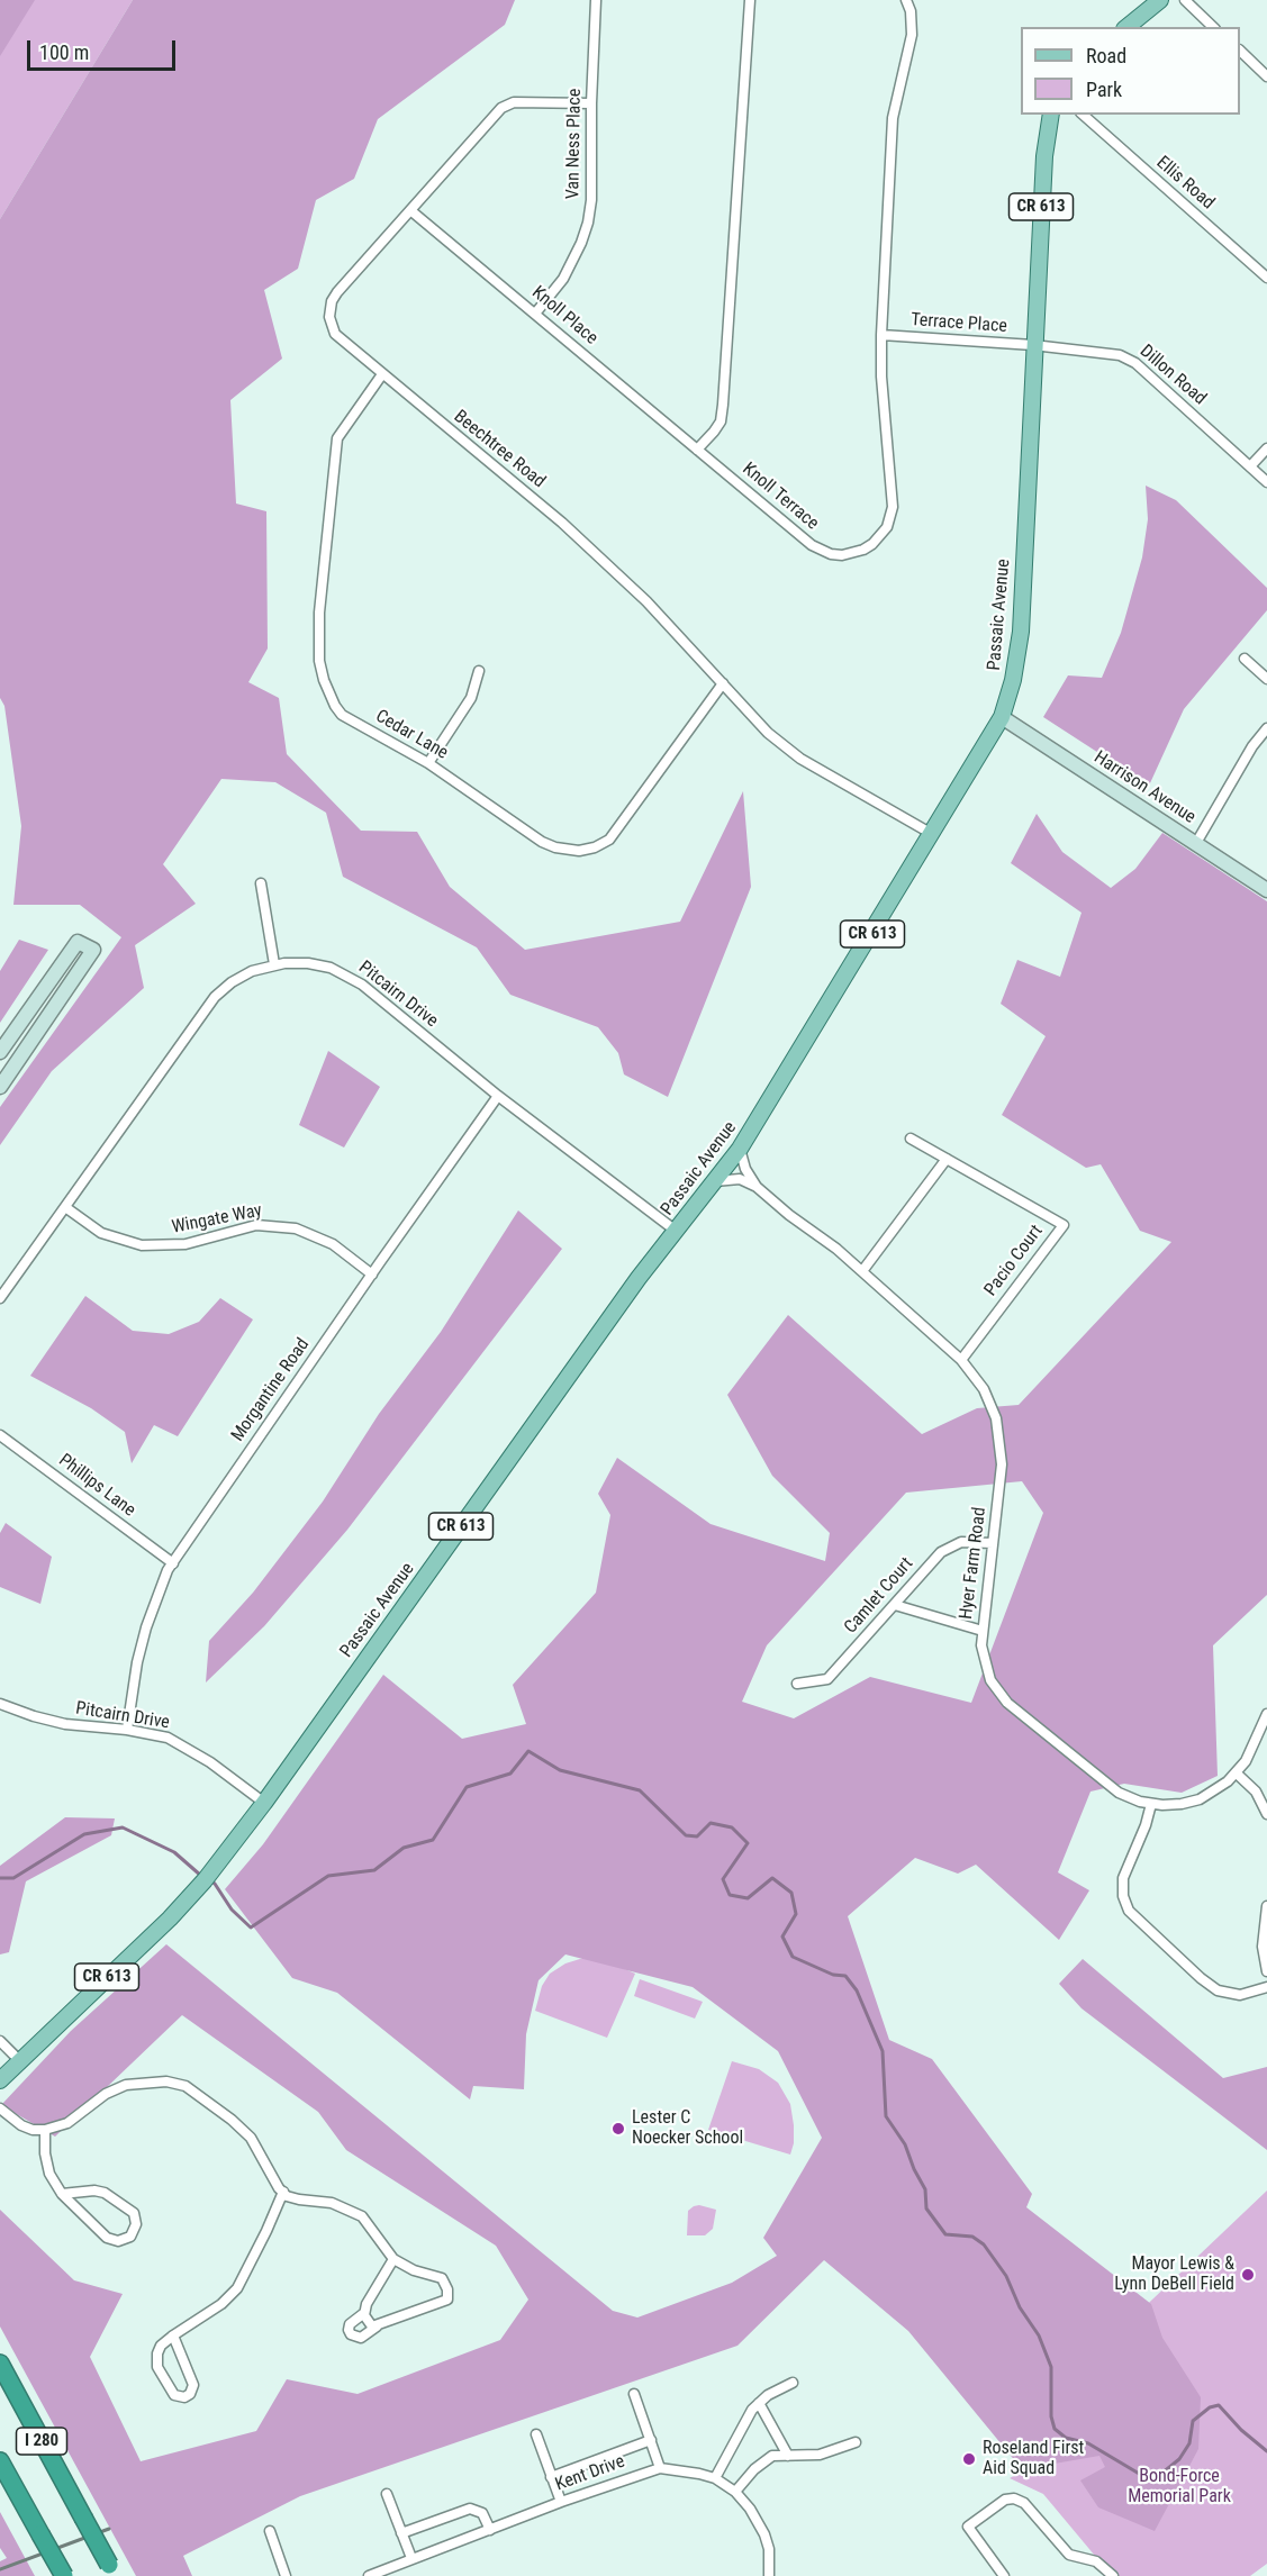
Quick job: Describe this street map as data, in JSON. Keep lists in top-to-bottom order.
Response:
{
  "streets": {
    "highway": ["I 280"],
    "main road": ["CR 613", "Passaic Avenue"],
    "street": [
      "Van Ness Place",
      "Ellis Road",
      "Knoll Place",
      "Terrace Place",
      "Dillon Road",
      "Beechtree Road",
      "Knoll Terrace",
      "Cedar Lane",
      "Harrison Avenue",
      "Pitcairn Drive",
      "Wingate Way",
      "Pacio Court",
      "Morgantine Road",
      "Phillips Lane",
      "Hyer Farm Road",
      "Camlet Court",
      "Kent Drive"
    ]
  },
  "crossings": [
    ["Van Ness Place", "Knoll Place"],
    ["Van Ness Place", "Beechtree Road"],
    ["Knoll Place", "Beechtree Road"],
    ["Knoll Place", "Knoll Terrace"],
    ["Terrace Place", "Dillon Road"],
    ["Terrace Place", "Knoll Terrace"],
    ["Terrace Place", "Passaic Avenue"],
    ["Dillon Road", "Passaic Avenue"],
    ["Beechtree Road", "Passaic Avenue"],
    ["Beechtree Road", "Cedar Lane"],
    ["Passaic Avenue", "Harrison Avenue"],
    ["Passaic Avenue", "Pitcairn Drive"],
    ["Passaic Avenue", "Hyer Farm Road"],
    ["Pitcairn Drive", "Wingate Way"],
    ["Pitcairn Drive", "Morgantine Road"],
    ["Wingate Way", "Morgantine Road"],
    ["Pacio Court", "Hyer Farm Road"],
    ["Morgantine Road", "Phillips Lane"],
    ["Hyer Farm Road", "Camlet Court"]
  ],
  "parks": ["Bond-Force Memorial Park"],
  "places": ["Lester C Noecker School", "Mayor Lewis & Lynn DeBell Field", "Roseland First Aid Squad"],
  "legend": ["Road", "Park"],
  "scale_bar": "100 m"
}
